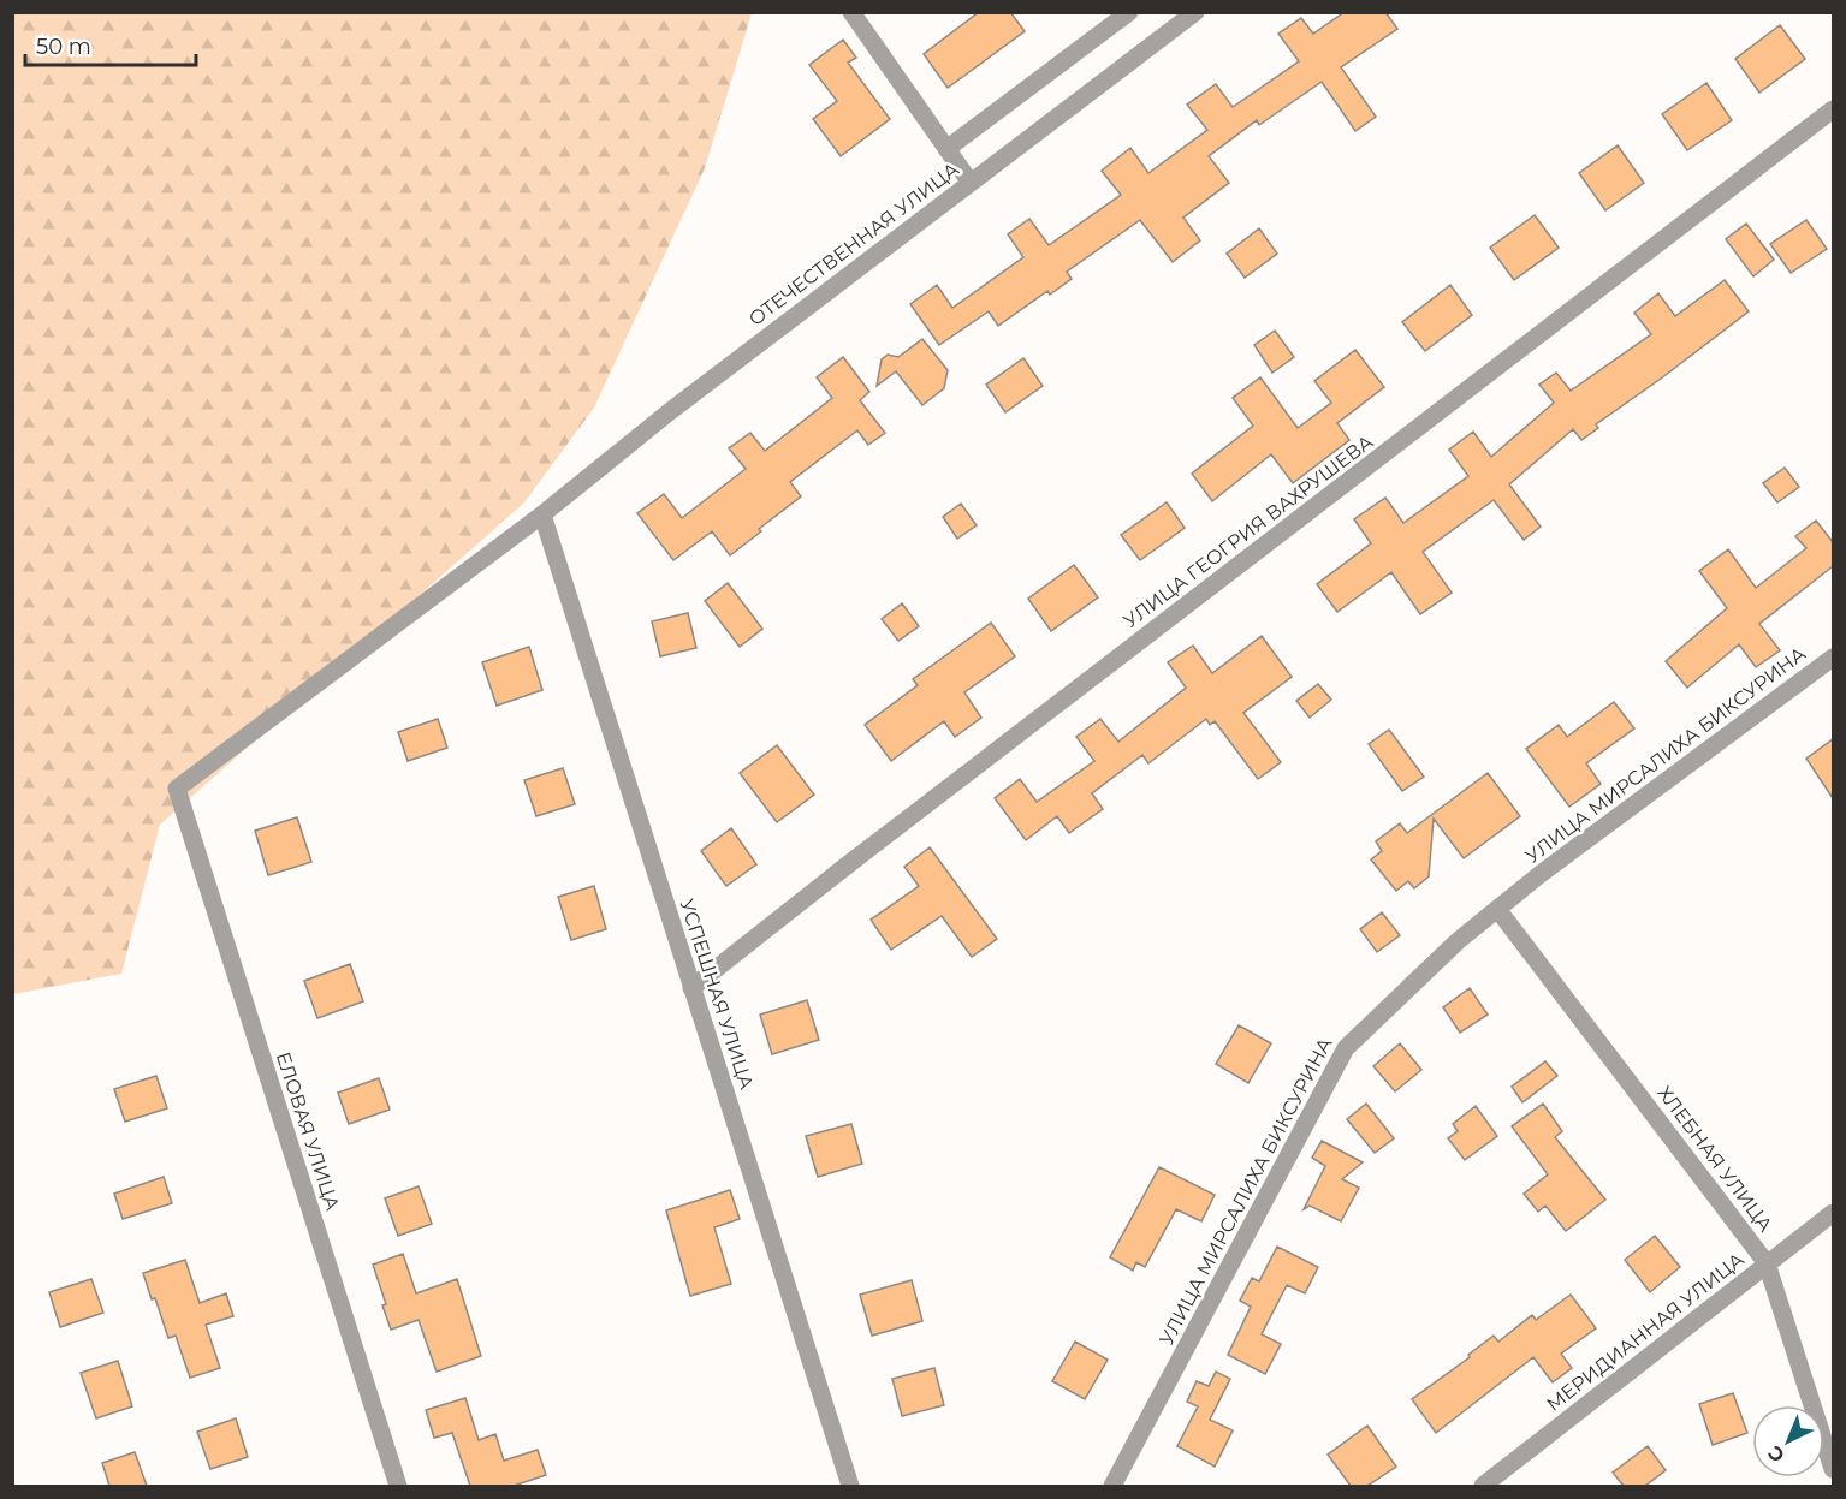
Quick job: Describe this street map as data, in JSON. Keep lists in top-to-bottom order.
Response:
{
  "streets": {
    "street": [
      "ОТЕЧЕСТВЕННАЯ УЛИЦА",
      "УЛИЦА ГЕОГРИЯ ВАХРУШЕВА",
      "УЛИЦА МИРСАЛИХА БИКСУРИНА",
      "УСПЕШНАЯ УЛИЦА",
      "ЕЛОВАЯ УЛИЦА",
      "ХЛЕБНАЯ УЛИЦА",
      "МЕРИДИАННАЯ УЛИЦА"
    ]
  },
  "crossings": [
    ["ОТЕЧЕСТВЕННАЯ УЛИЦА", "УСПЕШНАЯ УЛИЦА"],
    ["ОТЕЧЕСТВЕННАЯ УЛИЦА", "ЕЛОВАЯ УЛИЦА"],
    ["УЛИЦА ГЕОГРИЯ ВАХРУШЕВА", "УСПЕШНАЯ УЛИЦА"],
    ["УЛИЦА МИРСАЛИХА БИКСУРИНА", "ХЛЕБНАЯ УЛИЦА"],
    ["ХЛЕБНАЯ УЛИЦА", "МЕРИДИАННАЯ УЛИЦА"]
  ],
  "scale_bar": "50 m",
  "north": "bottom left"
}
